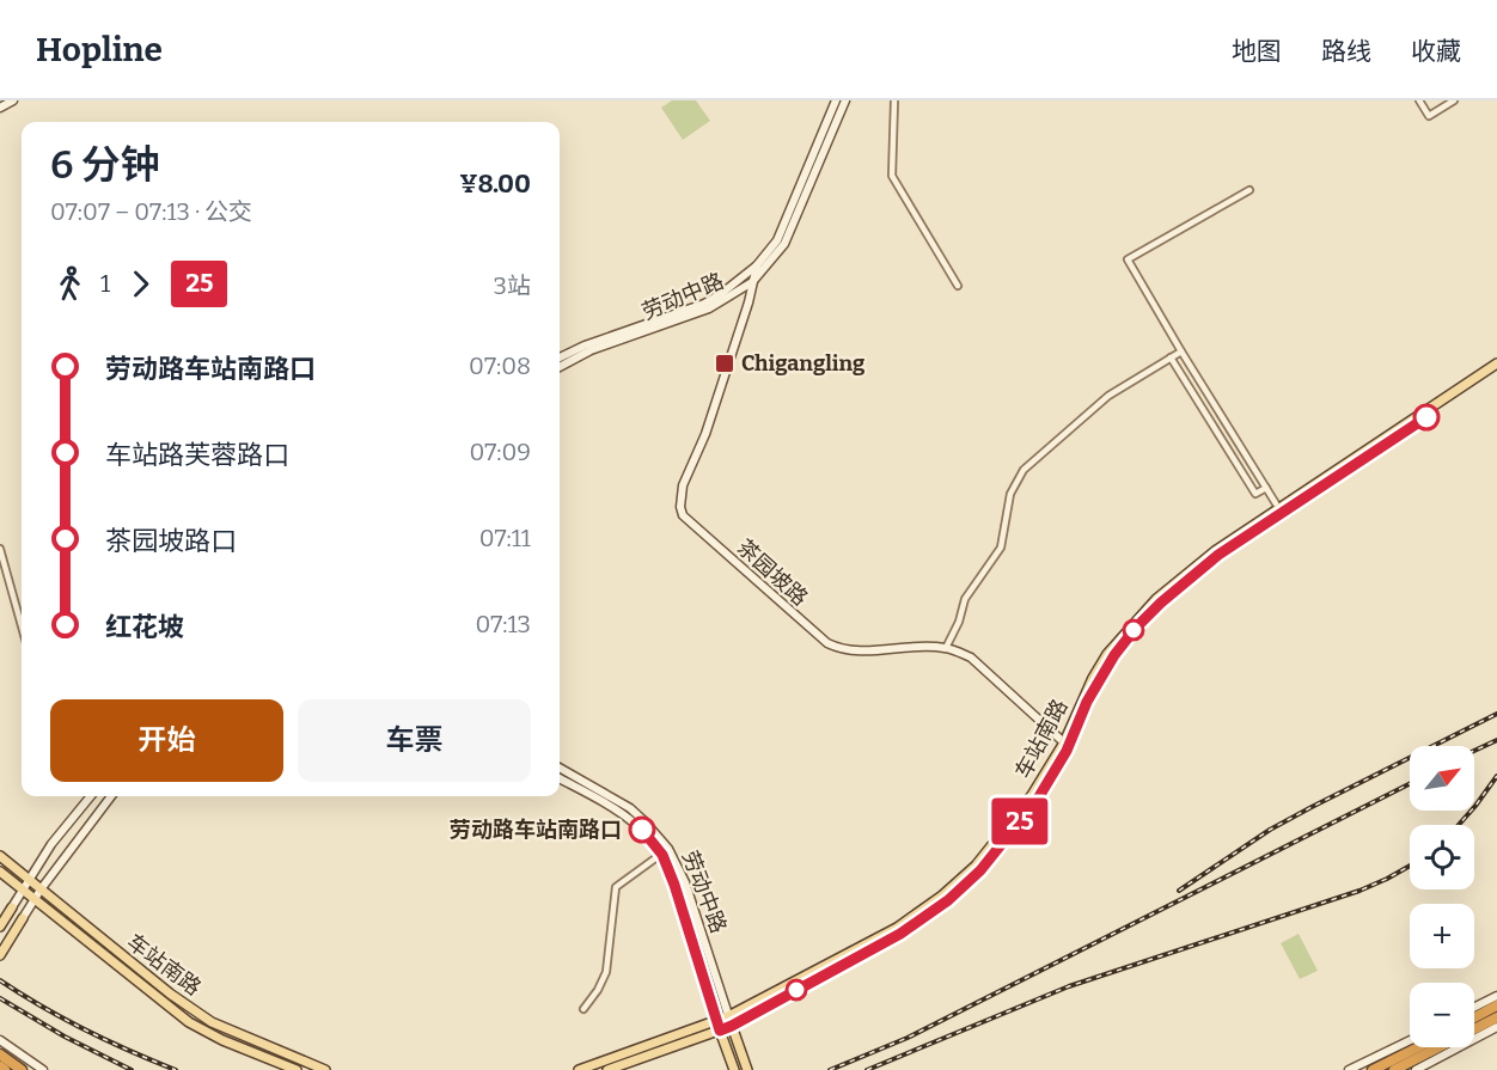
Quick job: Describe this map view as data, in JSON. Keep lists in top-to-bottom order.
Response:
{
  "streets": {
    "main road": ["劳动中路", "茶园坡路", "车站南路"]
  },
  "crossings": [
    ["劳动中路", "茶园坡路"],
    ["劳动中路", "车站南路"],
    ["茶园坡路", "车站南路"]
  ],
  "places": {
    "transit": ["Chigangling"],
    "other": ["劳动路车站南路口"]
  },
  "lines": ["bus line 25"],
  "north": "top right",
  "page": {
    "header": "Hopline",
    "nav": ["地图", "路线", "收藏"],
    "on_map": "25",
    "heading": ["6 分钟", "07:07 – 07:13 · 公交", "¥8.00"],
    "legs": ["1", "25", "3站"],
    "list": [
      {
        "name": "劳动路车站南路口",
        "value": "07:08"
      },
      {
        "name": "车站路芙蓉路口",
        "value": "07:09"
      },
      {
        "name": "茶园坡路口",
        "value": "07:11"
      },
      {
        "name": "红花坡",
        "value": "07:13"
      }
    ],
    "buttons": ["开始", "车票"],
    "map_buttons": ["+", "−"]
  }
}
